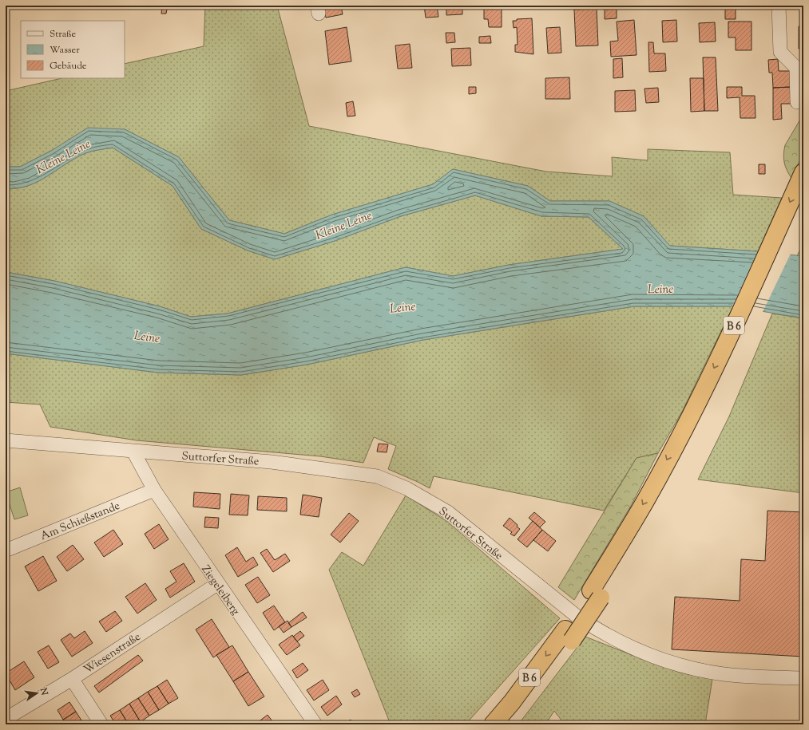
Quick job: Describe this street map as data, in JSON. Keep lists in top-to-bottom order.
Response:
{
  "streets": {
    "highway": ["B 6"],
    "street": [
      "Suttorfer Straße",
      "Am Schießstande",
      "Ziegeleiberg",
      "Wiesenstraße"
    ]
  },
  "crossings": [
    ["Suttorfer Straße", "Ziegeleiberg"],
    ["Am Schießstande", "Ziegeleiberg"],
    ["Ziegeleiberg", "Wiesenstraße"]
  ],
  "water": ["Kleine Leine", "Leine"],
  "legend": ["Straße", "Wasser", "Gebäude"],
  "north": "right"
}
